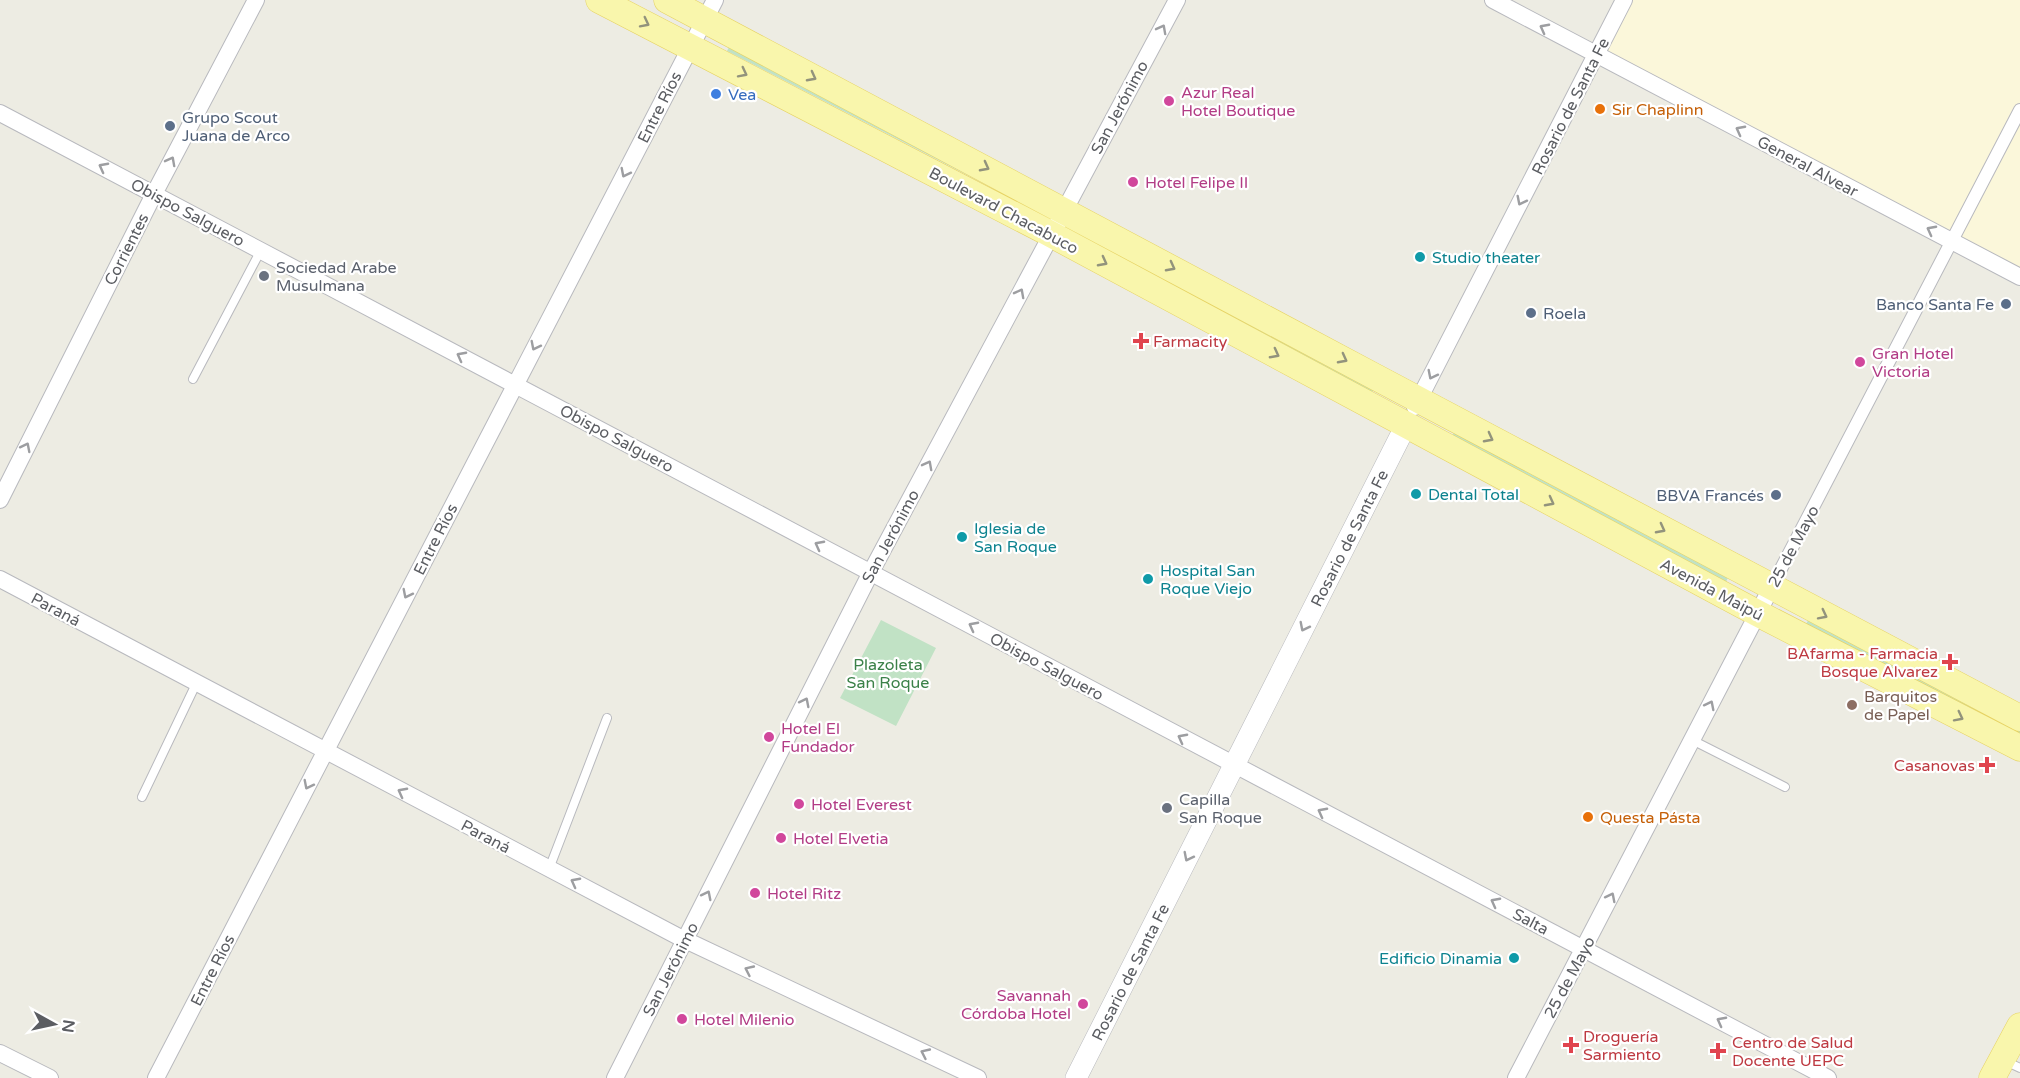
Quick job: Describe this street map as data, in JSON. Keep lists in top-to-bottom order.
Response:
{
  "streets": {
    "main road": ["Boulevard Chacabuco", "Avenida Maipú"],
    "street": [
      "Rosario de Santa Fe",
      "Entre Ríos",
      "San Jerónimo",
      "General Alvear",
      "Obispo Salguero",
      "Corrientes",
      "25 de Mayo",
      "Paraná",
      "Salta"
    ]
  },
  "crossings": [
    ["Rosario de Santa Fe", "General Alvear"],
    ["Rosario de Santa Fe", "Boulevard Chacabuco"],
    ["Rosario de Santa Fe", "Obispo Salguero"],
    ["Rosario de Santa Fe", "Avenida Maipú"],
    ["Rosario de Santa Fe", "Salta"],
    ["Entre Ríos", "Boulevard Chacabuco"],
    ["Entre Ríos", "Obispo Salguero"],
    ["Entre Ríos", "Paraná"],
    ["San Jerónimo", "Boulevard Chacabuco"],
    ["San Jerónimo", "Obispo Salguero"],
    ["San Jerónimo", "Paraná"],
    ["General Alvear", "25 de Mayo"],
    ["Boulevard Chacabuco", "Avenida Maipú"],
    ["Obispo Salguero", "Corrientes"],
    ["Obispo Salguero", "Salta"],
    ["25 de Mayo", "Avenida Maipú"],
    ["25 de Mayo", "Salta"]
  ],
  "one_way": [
    "Rosario de Santa Fe",
    "Entre Ríos",
    "San Jerónimo",
    "General Alvear",
    "Boulevard Chacabuco",
    "Obispo Salguero",
    "Corrientes",
    "Avenida Maipú",
    "Paraná",
    "Salta"
  ],
  "parks": ["Plazoleta San Roque"],
  "places": {
    "other": [
      "Vea",
      "Azur Real Hotel Boutique",
      "Sir Chaplinn",
      "Grupo Scout Juana de Arco",
      "Hotel Felipe II",
      "Studio theater",
      "Sociedad Arabe Musulmana",
      "Banco Santa Fe",
      "Roela",
      "Gran Hotel Victoria",
      "Dental Total",
      "BBVA Francés",
      "Iglesia de San Roque",
      "Hospital San Roque Viejo",
      "Barquitos de Papel",
      "Hotel El Fundador",
      "Hotel Everest",
      "Capilla San Roque",
      "Questa Pásta",
      "Hotel Elvetia",
      "Hotel Ritz",
      "Edificio Dinamia",
      "Savannah Córdoba Hotel",
      "Hotel Milenio"
    ],
    "health": [
      "Farmacity",
      "BAfarma - Farmacia Bosque Alvarez",
      "Casanovas",
      "Droguería Sarmiento",
      "Centro de Salud Docente UEPC"
    ]
  },
  "north": "right"
}
